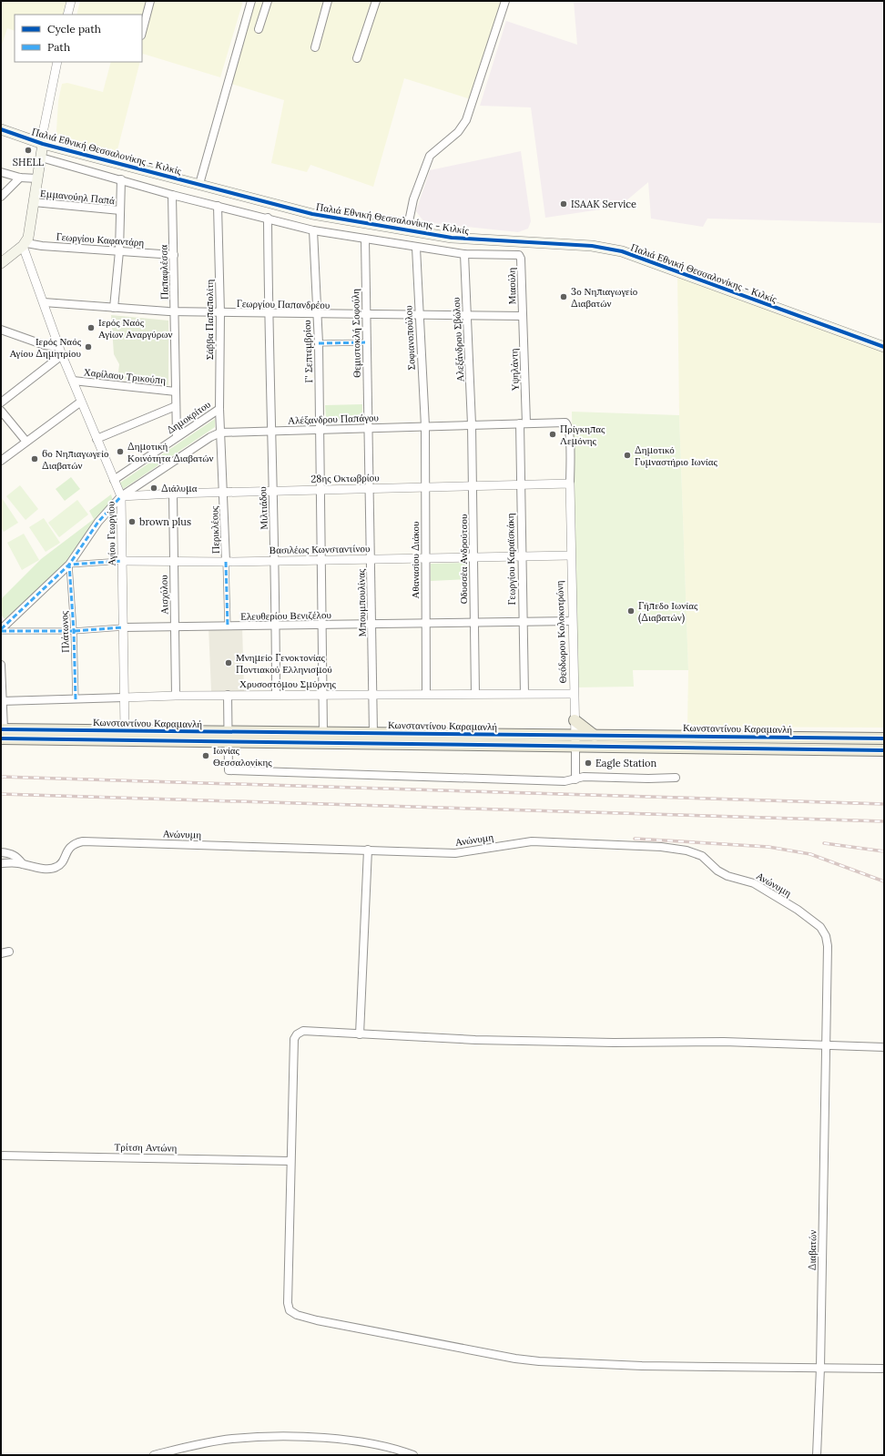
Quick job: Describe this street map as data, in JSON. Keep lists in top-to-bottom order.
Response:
{
  "streets": {
    "main road": ["Παλιά Εθνική Θεσσαλονίκης - Κιλκίς", "Κωνσταντίνου Καραμανλή"],
    "street": [
      "Εμμανούηλ Παπά",
      "Γεωργίου Καφαντάρη",
      "Παπαφλέσσα",
      "Μιαούλη",
      "Γεωργίου Παπανδρέου",
      "Σάββα Παπαπολίτη",
      "Θεμιστοκλή Σοφούλη",
      "Σοφιανοπούλου",
      "Αλεξάνδρου Σβώλου",
      "Γ' Σεπτεμβρίου",
      "Υψηλάντη",
      "Χαρίλαου Τρικούπη",
      "Δημοκρίτου",
      "Αλέξανδρου Παπάγου",
      "28ης Οκτωβρίου",
      "Μιλτιάδου",
      "Περικλέους",
      "Αγίου Γεωργίου",
      "Βασιλέως Κωνσταντίνου",
      "Οδυσσέα Ανδρούτσου",
      "Γεωργίου Καραϊσκάκη",
      "Αθανασίου Διάκου",
      "Αισχύλου",
      "Μπουμπουλίνας",
      "Ελευθερίου Βενιζέλου",
      "Πλάτωνος",
      "Θεόδωρου Κολοκοτρώνη",
      "Χρυσοστόμου Σμύρνης",
      "Ανώνυμη",
      "Τρίτση Αντώνη",
      "Διαβατών"
    ]
  },
  "crossings": [
    ["Γεωργίου Καφαντάρη", "Παπαφλέσσα"],
    ["Γεωργίου Καφαντάρη", "Αγίου Γεωργίου"],
    ["Παπαφλέσσα", "Γεωργίου Παπανδρέου"],
    ["Παπαφλέσσα", "Χαρίλαου Τρικούπη"],
    ["Παπαφλέσσα", "Δημοκρίτου"],
    ["Μιαούλη", "Γεωργίου Παπανδρέου"],
    ["Μιαούλη", "Αλεξάνδρου Σβώλου"],
    ["Μιαούλη", "Υψηλάντη"],
    ["Γεωργίου Παπανδρέου", "Σάββα Παπαπολίτη"],
    ["Γεωργίου Παπανδρέου", "Θεμιστοκλή Σοφούλη"],
    ["Γεωργίου Παπανδρέου", "Σοφιανοπούλου"],
    ["Γεωργίου Παπανδρέου", "Αλεξάνδρου Σβώλου"],
    ["Γεωργίου Παπανδρέου", "Γ' Σεπτεμβρίου"],
    ["Γεωργίου Παπανδρέου", "Υψηλάντη"],
    ["Γεωργίου Παπανδρέου", "Μιλτιάδου"],
    ["Γεωργίου Παπανδρέου", "Αγίου Γεωργίου"],
    ["Σάββα Παπαπολίτη", "Δημοκρίτου"],
    ["Σάββα Παπαπολίτη", "Αλέξανδρου Παπάγου"],
    ["Σάββα Παπαπολίτη", "Περικλέους"],
    ["Θεμιστοκλή Σοφούλη", "Αλέξανδρου Παπάγου"],
    ["Θεμιστοκλή Σοφούλη", "Μπουμπουλίνας"],
    ["Σοφιανοπούλου", "Αλέξανδρου Παπάγου"],
    ["Σοφιανοπούλου", "Αθανασίου Διάκου"],
    ["Αλεξάνδρου Σβώλου", "Αλέξανδρου Παπάγου"],
    ["Αλεξάνδρου Σβώλου", "Οδυσσέα Ανδρούτσου"],
    ["Γ' Σεπτεμβρίου", "Αλέξανδρου Παπάγου"],
    ["Γ' Σεπτεμβρίου", "28ης Οκτωβρίου"],
    ["Γ' Σεπτεμβρίου", "Βασιλέως Κωνσταντίνου"],
    ["Γ' Σεπτεμβρίου", "Ελευθερίου Βενιζέλου"],
    ["Γ' Σεπτεμβρίου", "Χρυσοστόμου Σμύρνης"],
    ["Γ' Σεπτεμβρίου", "Κωνσταντίνου Καραμανλή"],
    ["Υψηλάντη", "Αλέξανδρου Παπάγου"],
    ["Υψηλάντη", "Γεωργίου Καραϊσκάκη"],
    ["Χαρίλαου Τρικούπη", "Αγίου Γεωργίου"],
    ["Δημοκρίτου", "Αγίου Γεωργίου"],
    ["Αλέξανδρου Παπάγου", "28ης Οκτωβρίου"],
    ["Αλέξανδρου Παπάγου", "Μιλτιάδου"],
    ["Αλέξανδρου Παπάγου", "Περικλέους"],
    ["Αλέξανδρου Παπάγου", "Αγίου Γεωργίου"],
    ["Αλέξανδρου Παπάγου", "Βασιλέως Κωνσταντίνου"],
    ["Αλέξανδρου Παπάγου", "Οδυσσέα Ανδρούτσου"],
    ["Αλέξανδρου Παπάγου", "Γεωργίου Καραϊσκάκη"],
    ["Αλέξανδρου Παπάγου", "Αθανασίου Διάκου"],
    ["Αλέξανδρου Παπάγου", "Μπουμπουλίνας"],
    ["Αλέξανδρου Παπάγου", "Ελευθερίου Βενιζέλου"],
    ["Αλέξανδρου Παπάγου", "Πλάτωνος"],
    ["Αλέξανδρου Παπάγου", "Θεόδωρου Κολοκοτρώνη"],
    ["28ης Οκτωβρίου", "Μιλτιάδου"],
    ["28ης Οκτωβρίου", "Περικλέους"],
    ["28ης Οκτωβρίου", "Αγίου Γεωργίου"],
    ["28ης Οκτωβρίου", "Οδυσσέα Ανδρούτσου"],
    ["28ης Οκτωβρίου", "Γεωργίου Καραϊσκάκη"],
    ["28ης Οκτωβρίου", "Αθανασίου Διάκου"],
    ["28ης Οκτωβρίου", "Αισχύλου"],
    ["28ης Οκτωβρίου", "Μπουμπουλίνας"],
    ["28ης Οκτωβρίου", "Θεόδωρου Κολοκοτρώνη"],
    ["Μιλτιάδου", "Βασιλέως Κωνσταντίνου"],
    ["Μιλτιάδου", "Ελευθερίου Βενιζέλου"],
    ["Μιλτιάδου", "Χρυσοστόμου Σμύρνης"],
    ["Περικλέους", "Βασιλέως Κωνσταντίνου"],
    ["Περικλέους", "Ελευθερίου Βενιζέλου"],
    ["Αγίου Γεωργίου", "Βασιλέως Κωνσταντίνου"],
    ["Αγίου Γεωργίου", "Ελευθερίου Βενιζέλου"],
    ["Αγίου Γεωργίου", "Χρυσοστόμου Σμύρνης"],
    ["Αγίου Γεωργίου", "Κωνσταντίνου Καραμανλή"],
    ["Βασιλέως Κωνσταντίνου", "Οδυσσέα Ανδρούτσου"],
    ["Βασιλέως Κωνσταντίνου", "Γεωργίου Καραϊσκάκη"],
    ["Βασιλέως Κωνσταντίνου", "Αθανασίου Διάκου"],
    ["Βασιλέως Κωνσταντίνου", "Αισχύλου"],
    ["Βασιλέως Κωνσταντίνου", "Μπουμπουλίνας"],
    ["Βασιλέως Κωνσταντίνου", "Πλάτωνος"],
    ["Βασιλέως Κωνσταντίνου", "Θεόδωρου Κολοκοτρώνη"],
    ["Οδυσσέα Ανδρούτσου", "Ελευθερίου Βενιζέλου"],
    ["Οδυσσέα Ανδρούτσου", "Χρυσοστόμου Σμύρνης"],
    ["Γεωργίου Καραϊσκάκη", "Ελευθερίου Βενιζέλου"],
    ["Γεωργίου Καραϊσκάκη", "Χρυσοστόμου Σμύρνης"],
    ["Αθανασίου Διάκου", "Ελευθερίου Βενιζέλου"],
    ["Αθανασίου Διάκου", "Χρυσοστόμου Σμύρνης"],
    ["Αισχύλου", "Ελευθερίου Βενιζέλου"],
    ["Αισχύλου", "Χρυσοστόμου Σμύρνης"],
    ["Μπουμπουλίνας", "Ελευθερίου Βενιζέλου"],
    ["Μπουμπουλίνας", "Χρυσοστόμου Σμύρνης"],
    ["Μπουμπουλίνας", "Κωνσταντίνου Καραμανλή"],
    ["Ελευθερίου Βενιζέλου", "Πλάτωνος"],
    ["Ελευθερίου Βενιζέλου", "Θεόδωρου Κολοκοτρώνη"],
    ["Πλάτωνος", "Χρυσοστόμου Σμύρνης"],
    ["Θεόδωρου Κολοκοτρώνη", "Χρυσοστόμου Σμύρνης"],
    ["Θεόδωρου Κολοκοτρώνη", "Κωνσταντίνου Καραμανλή"],
    ["Ανώνυμη", "Διαβατών"]
  ],
  "places": [
    "SHELL",
    "ISAAK Service",
    "3ο Νηπιαγωγείο Διαβατών",
    "Ιερός Ναός Αγίων Αναργύρων",
    "Ιερός Ναός Αγίου Δημητρίου",
    "Πρίγκηπας Λεμόνης",
    "Δημοτική Κοινότητα Διαβατών",
    "Δημοτικό Γυμναστήριο Ιωνίας",
    "6ο Νηπιαγωγείο Διαβατών",
    "Διάλυμα",
    "brown plus",
    "Γήπεδο Ιωνίας (Διαβατών)",
    "Μνημείο Γενοκτονίας Ποντιακού Ελληνισμού",
    "Ιωνίας Θεσσαλονίκης",
    "Eagle Station"
  ],
  "legend": ["Cycle path", "Path"]
}
